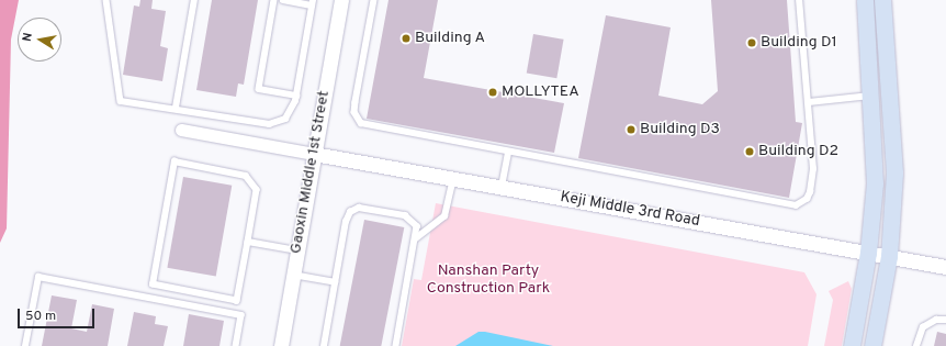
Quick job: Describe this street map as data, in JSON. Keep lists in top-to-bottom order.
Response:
{
  "streets": {
    "street": ["Gaoxin Middle 1st Street", "Keji Middle 3rd Road"]
  },
  "crossings": [
    ["Gaoxin Middle 1st Street", "Keji Middle 3rd Road"]
  ],
  "parks": ["Nanshan Party Construction Park"],
  "places": [
    "Building A",
    "Building D1",
    "MOLLYTEA",
    "Building D3",
    "Building D2"
  ],
  "scale_bar": "50 m",
  "north": "left"
}
